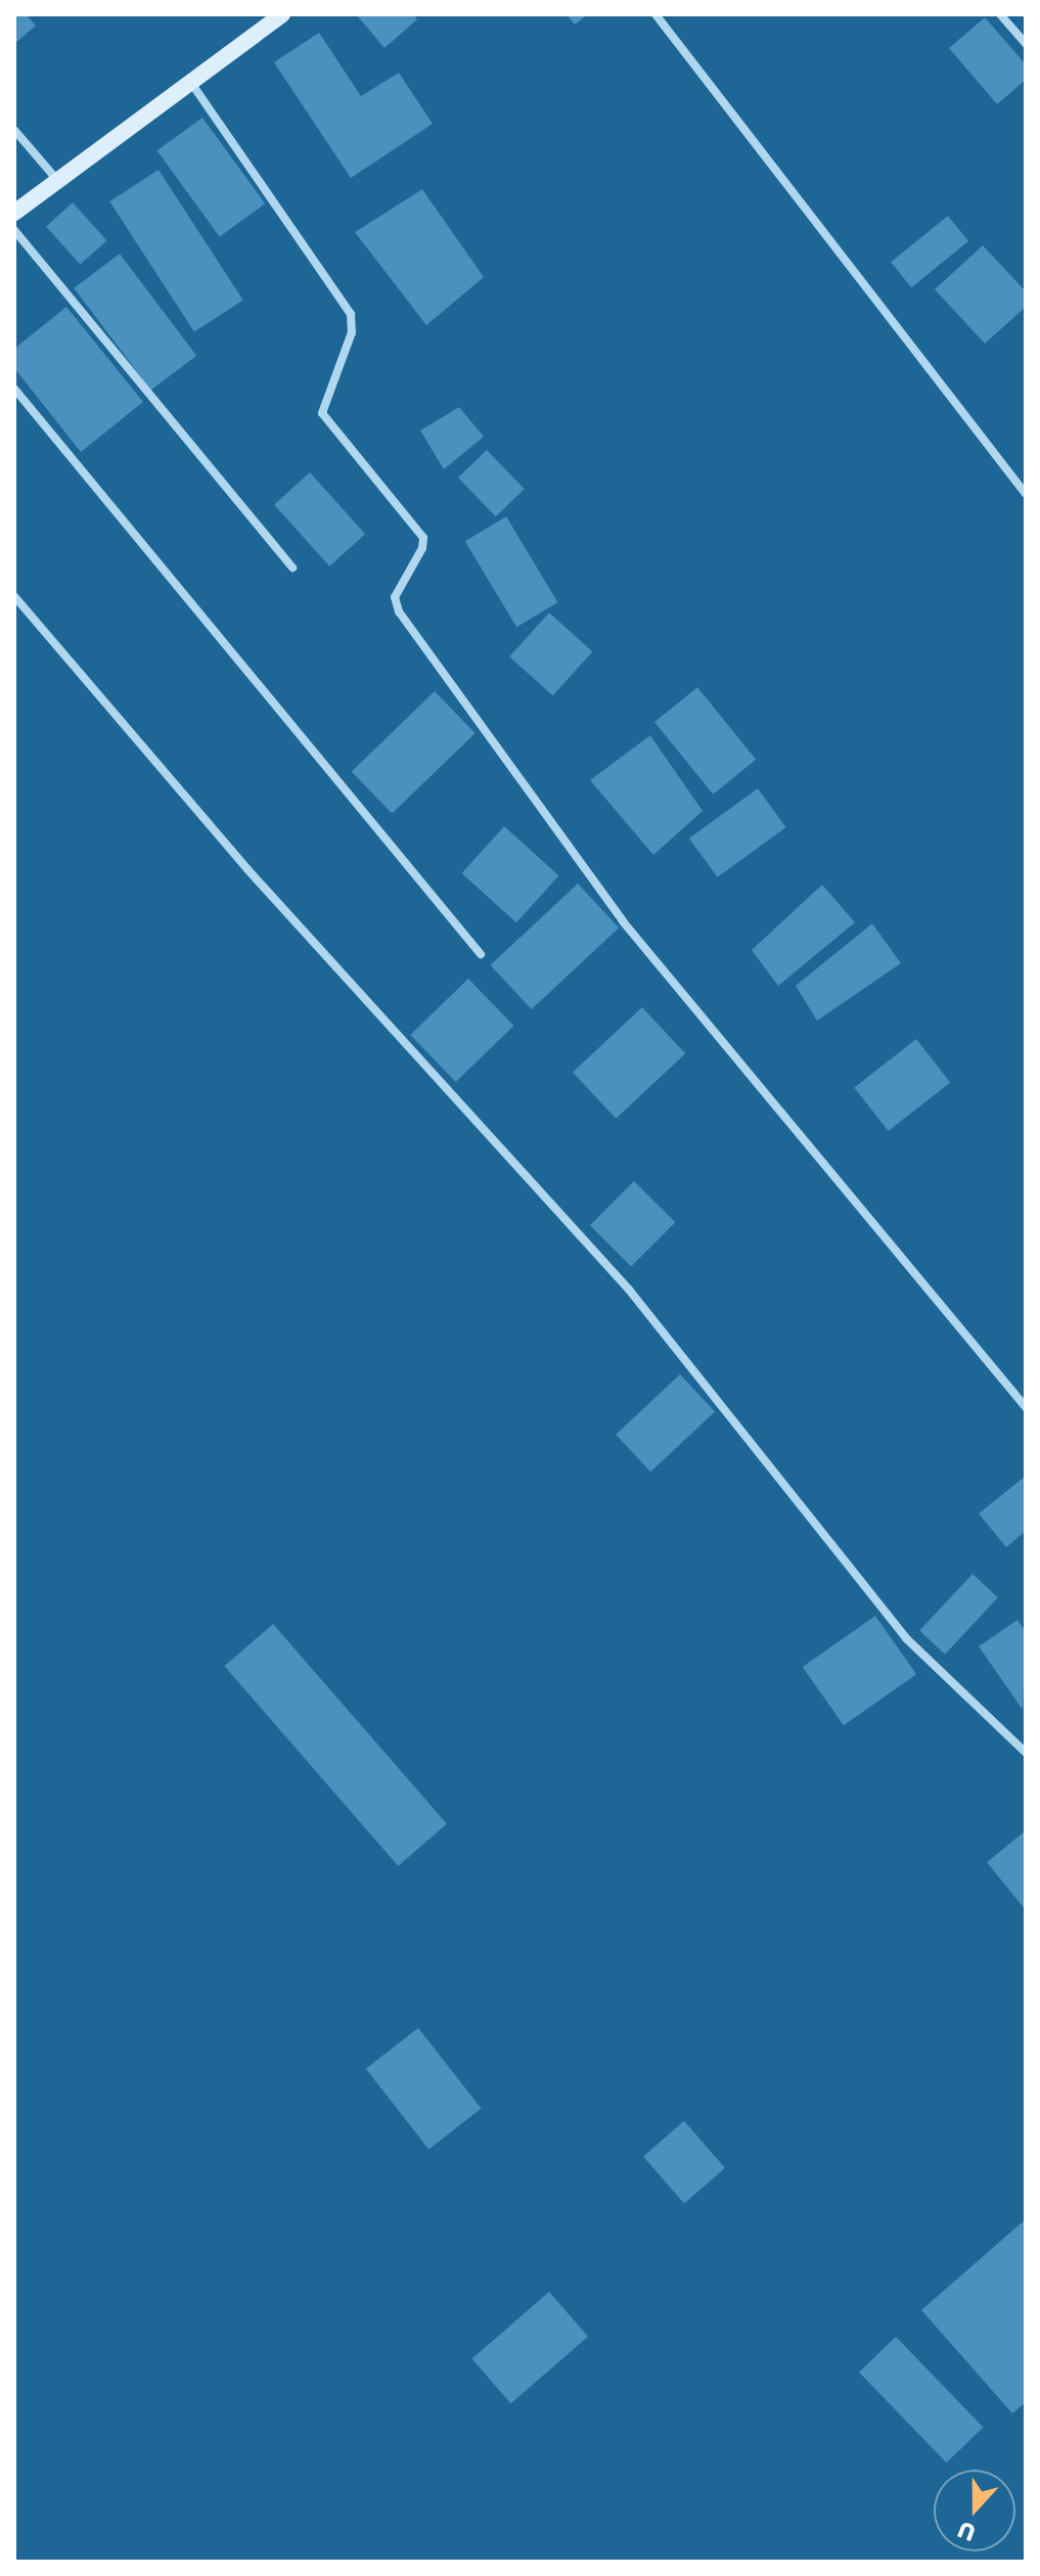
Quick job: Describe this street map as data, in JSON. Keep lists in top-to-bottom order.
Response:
{
  "north": "bottom"
}
